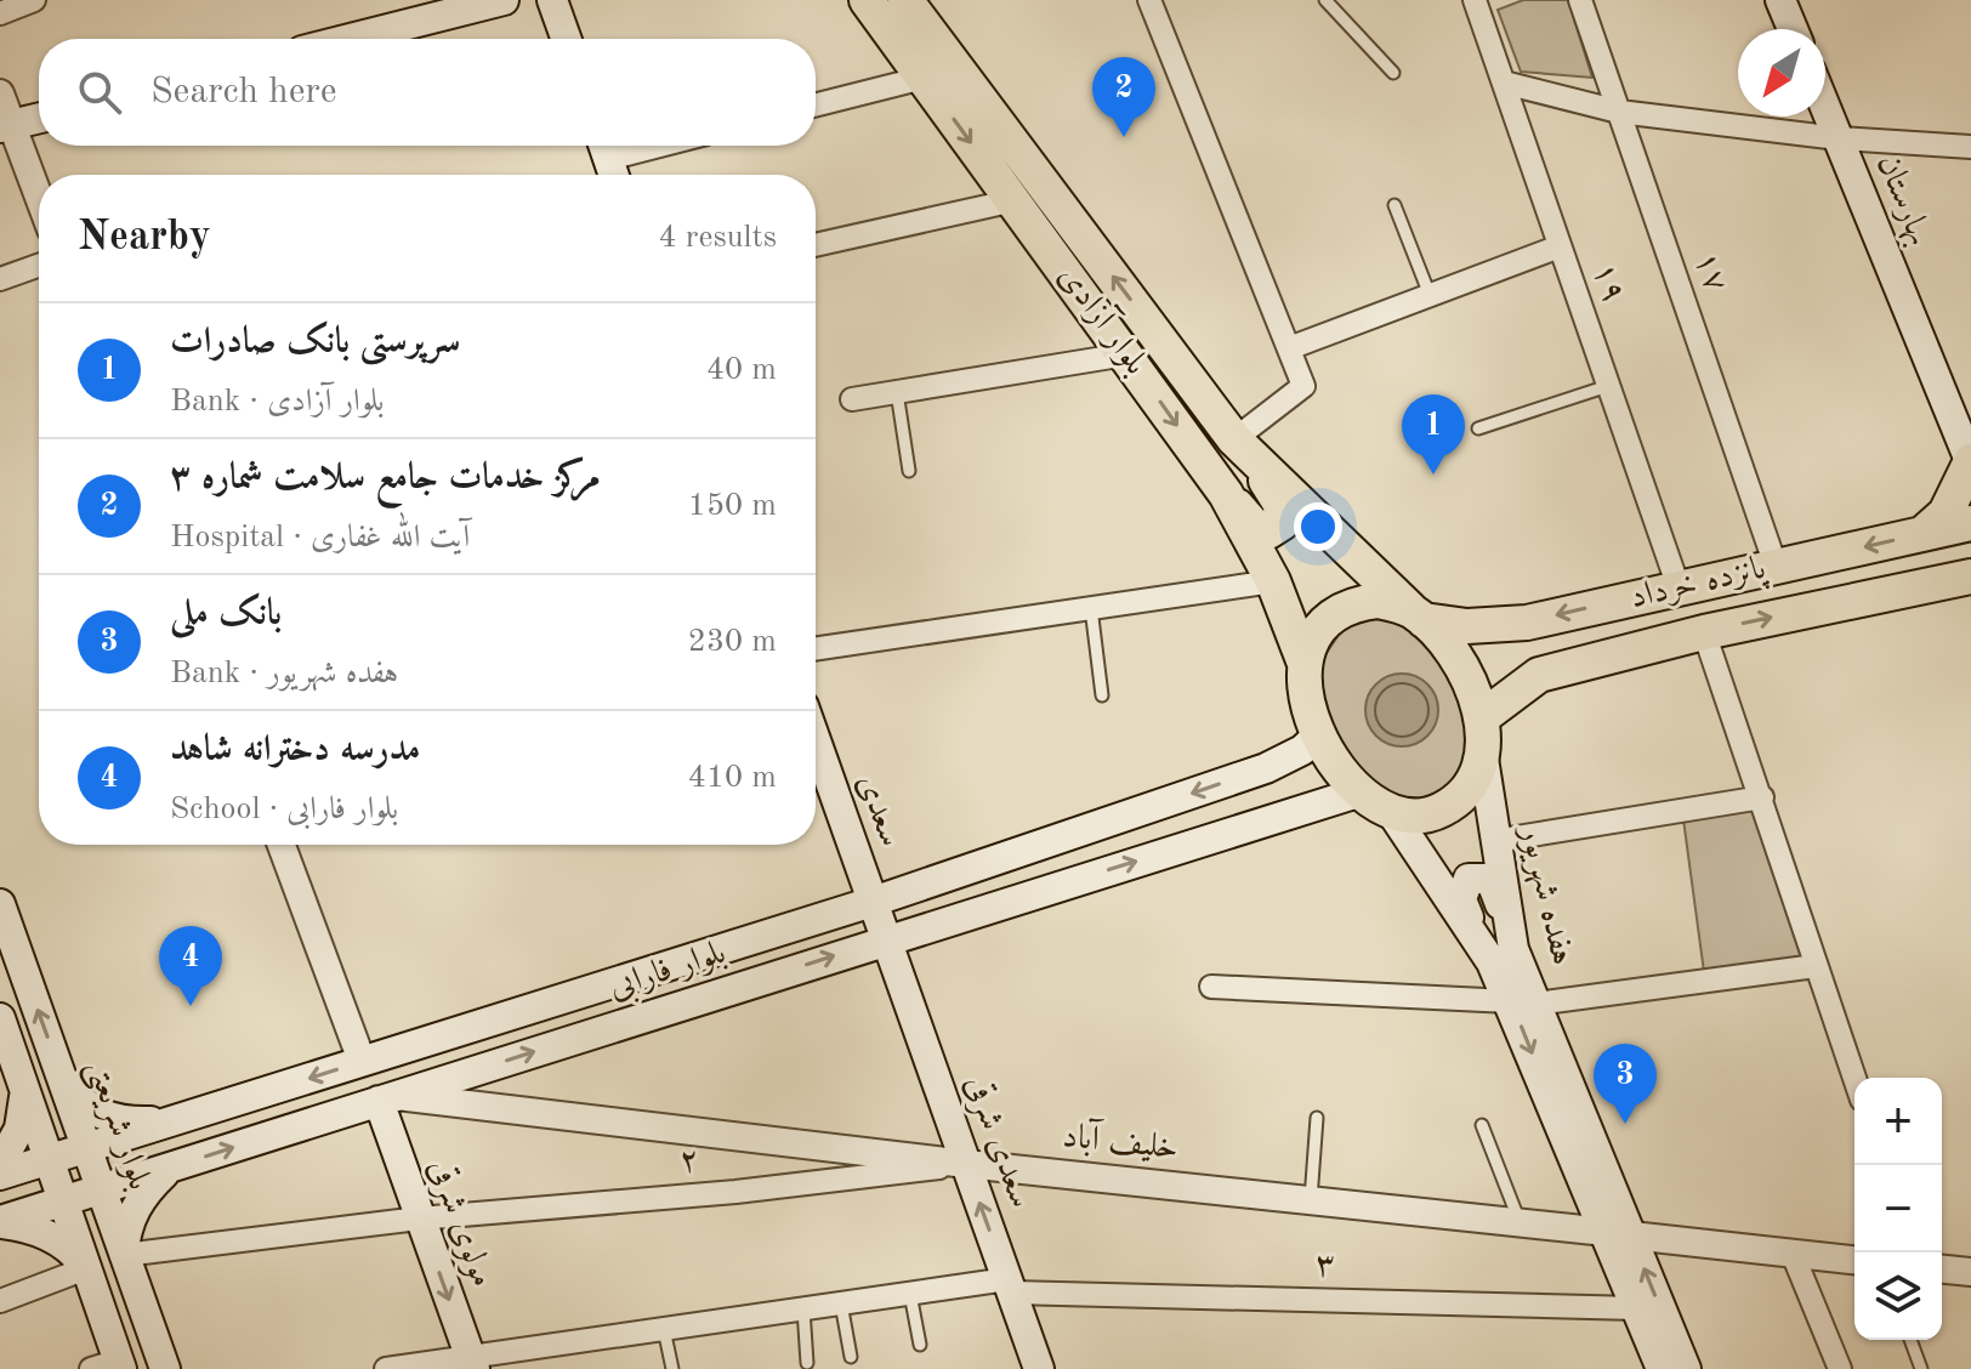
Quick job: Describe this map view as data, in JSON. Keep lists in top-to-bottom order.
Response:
{
  "streets": {
    "main road": [
      "بهارستان",
      "بلوار آزادی",
      "پانزده خرداد",
      "سعدی",
      "هفده شهریور",
      "بلوار فارابی",
      "بلوار شریعتی",
      "سعدی شرقی",
      "مولوی شرقی"
    ],
    "street": [
      "۱۷",
      "۱۹",
      "خلیف آباد",
      "۲",
      "۳"
    ]
  },
  "crossings": [
    ["۱۷", "پانزده خرداد"],
    ["۱۹", "پانزده خرداد"],
    ["بلوار آزادی", "پانزده خرداد"],
    ["بلوار آزادی", "هفده شهریور"],
    ["بلوار آزادی", "بلوار فارابی"],
    ["پانزده خرداد", "هفده شهریور"],
    ["پانزده خرداد", "بلوار فارابی"],
    ["سعدی", "بلوار فارابی"],
    ["سعدی", "سعدی شرقی"],
    ["هفده شهریور", "بلوار فارابی"],
    ["هفده شهریور", "خلیف آباد"],
    ["هفده شهریور", "۳"],
    ["بلوار فارابی", "بلوار شریعتی"],
    ["بلوار فارابی", "سعدی شرقی"],
    ["بلوار فارابی", "خلیف آباد"],
    ["بلوار فارابی", "مولوی شرقی"],
    ["بلوار شریعتی", "۲"],
    ["سعدی شرقی", "خلیف آباد"],
    ["سعدی شرقی", "۲"],
    ["سعدی شرقی", "۳"],
    ["خلیف آباد", "۲"],
    ["خلیف آباد", "مولوی شرقی"],
    ["۲", "مولوی شرقی"],
    ["مولوی شرقی", "۳"]
  ],
  "one_way": ["مولوی شرقی"],
  "north": "bottom left",
  "page": {
    "search": "Search here",
    "pins": [
      "2",
      "1",
      "4",
      "3"
    ],
    "heading": ["Nearby", "4 results"],
    "list": [
      {
        "mark": "1",
        "name": "سرپرستی بانک صادرات",
        "note": "Bank · بلوار آزادی",
        "value": "40 m"
      },
      {
        "mark": "2",
        "name": "مرکز خدمات جامع سلامت شماره ۳",
        "note": "Hospital · آیت الله غفاری",
        "value": "150 m"
      },
      {
        "mark": "3",
        "name": "بانک ملی",
        "note": "Bank · هفده شهریور",
        "value": "230 m"
      },
      {
        "mark": "4",
        "name": "مدرسه دخترانه شاهد",
        "note": "School · بلوار فارابی",
        "value": "410 m"
      }
    ],
    "map_buttons": ["+", "−"]
  }
}
